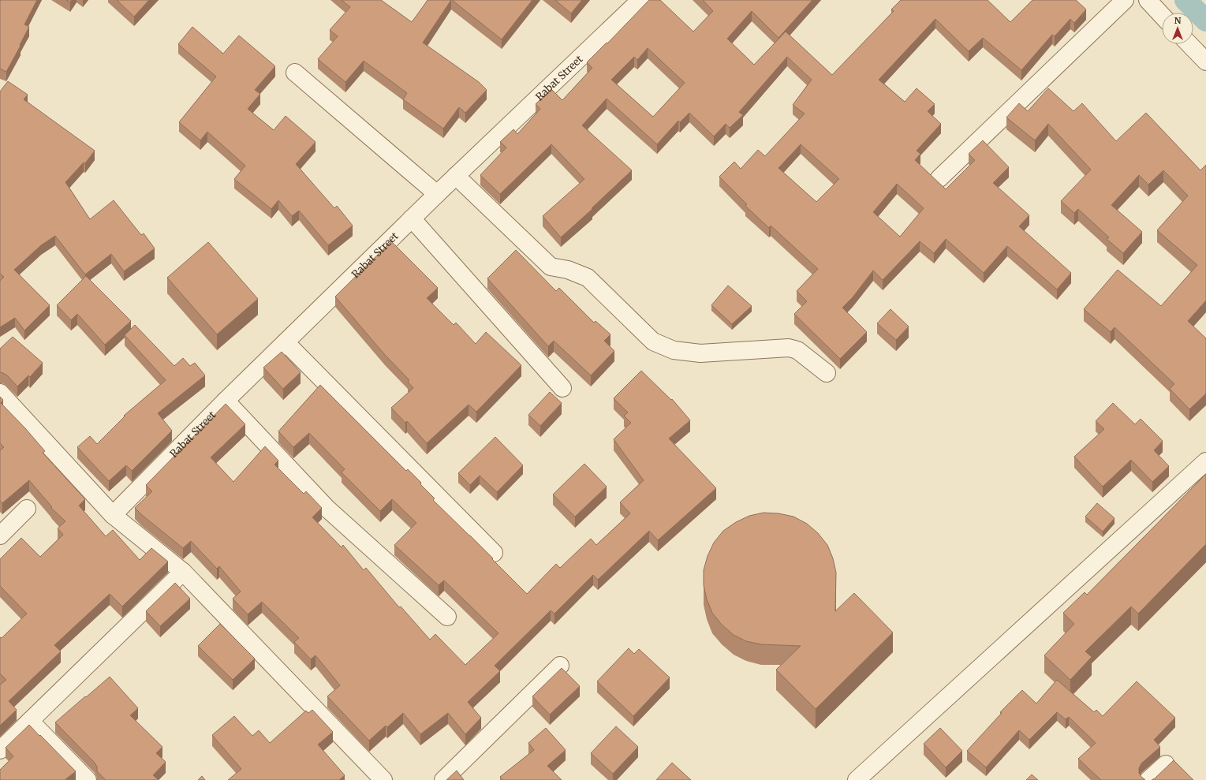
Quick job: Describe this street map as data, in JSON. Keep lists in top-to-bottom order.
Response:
{
  "streets": {
    "street": ["Rabat Street"]
  },
  "north": "top"
}
